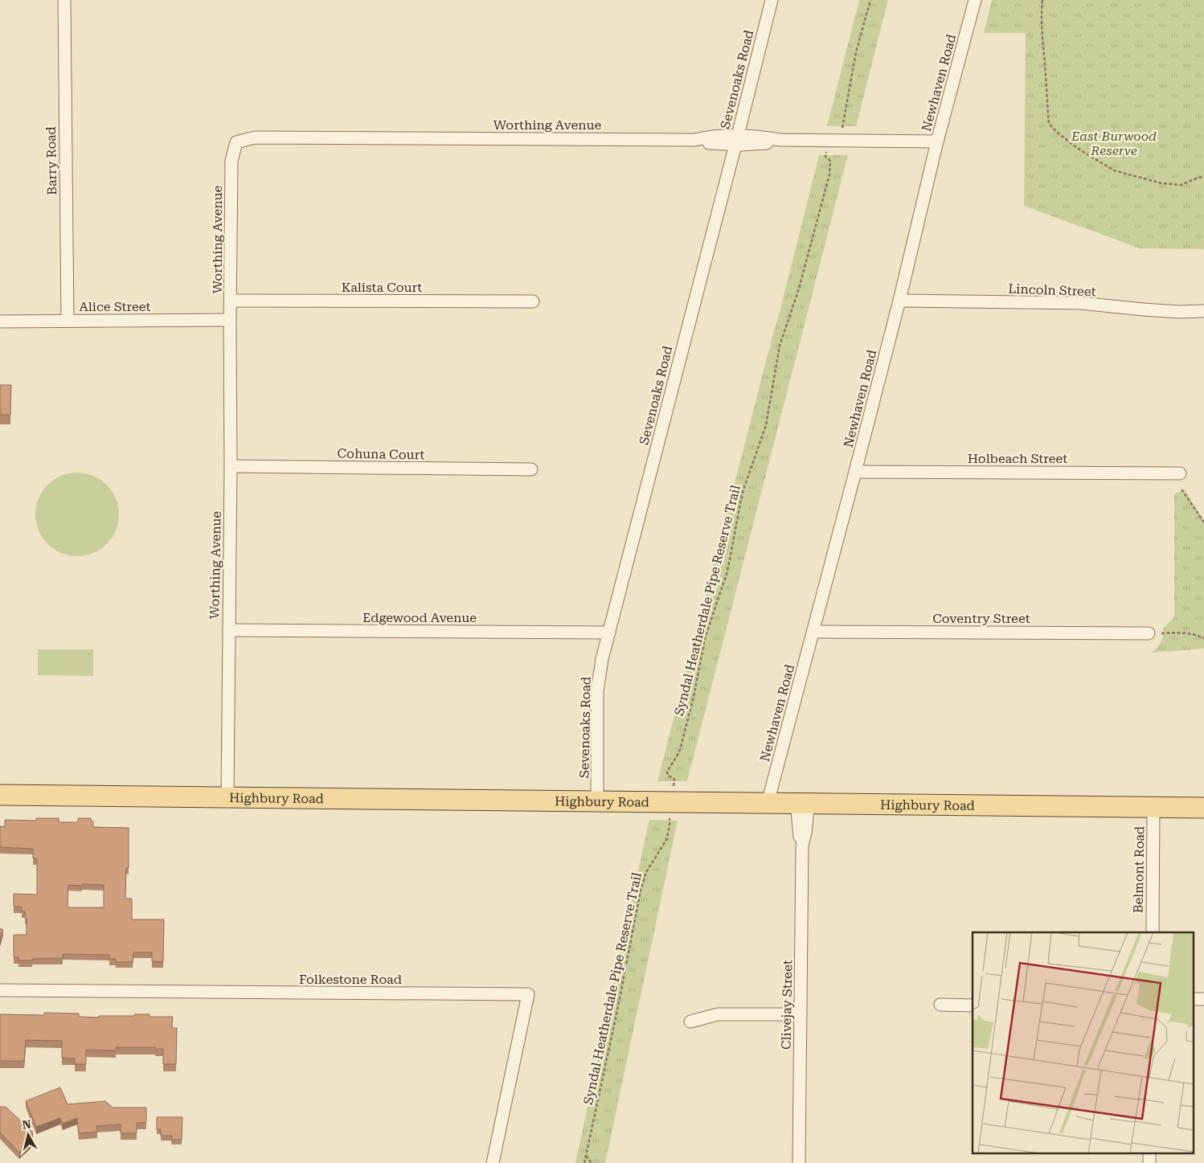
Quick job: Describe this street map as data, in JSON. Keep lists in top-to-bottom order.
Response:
{
  "streets": {
    "main road": ["Highbury Road"],
    "street": [
      "Sevenoaks Road",
      "Newhaven Road",
      "Worthing Avenue",
      "Barry Road",
      "Kalista Court",
      "Lincoln Street",
      "Alice Street",
      "Cohuna Court",
      "Holbeach Street",
      "Edgewood Avenue",
      "Coventry Street",
      "Belmont Road",
      "Folkestone Road",
      "Clivejay Street"
    ],
    "path": ["Syndal Heatherdale Pipe Reserve Trail"]
  },
  "crossings": [
    ["Sevenoaks Road", "Worthing Avenue"],
    ["Sevenoaks Road", "Edgewood Avenue"],
    ["Sevenoaks Road", "Highbury Road"],
    ["Newhaven Road", "Worthing Avenue"],
    ["Newhaven Road", "Lincoln Street"],
    ["Newhaven Road", "Holbeach Street"],
    ["Newhaven Road", "Coventry Street"],
    ["Newhaven Road", "Highbury Road"],
    ["Worthing Avenue", "Kalista Court"],
    ["Worthing Avenue", "Alice Street"],
    ["Worthing Avenue", "Cohuna Court"],
    ["Worthing Avenue", "Syndal Heatherdale Pipe Reserve Trail"],
    ["Worthing Avenue", "Edgewood Avenue"],
    ["Worthing Avenue", "Highbury Road"],
    ["Barry Road", "Alice Street"],
    ["Syndal Heatherdale Pipe Reserve Trail", "Highbury Road"],
    ["Highbury Road", "Belmont Road"],
    ["Highbury Road", "Clivejay Street"]
  ],
  "parks": ["East Burwood Reserve"],
  "north": "top"
}
